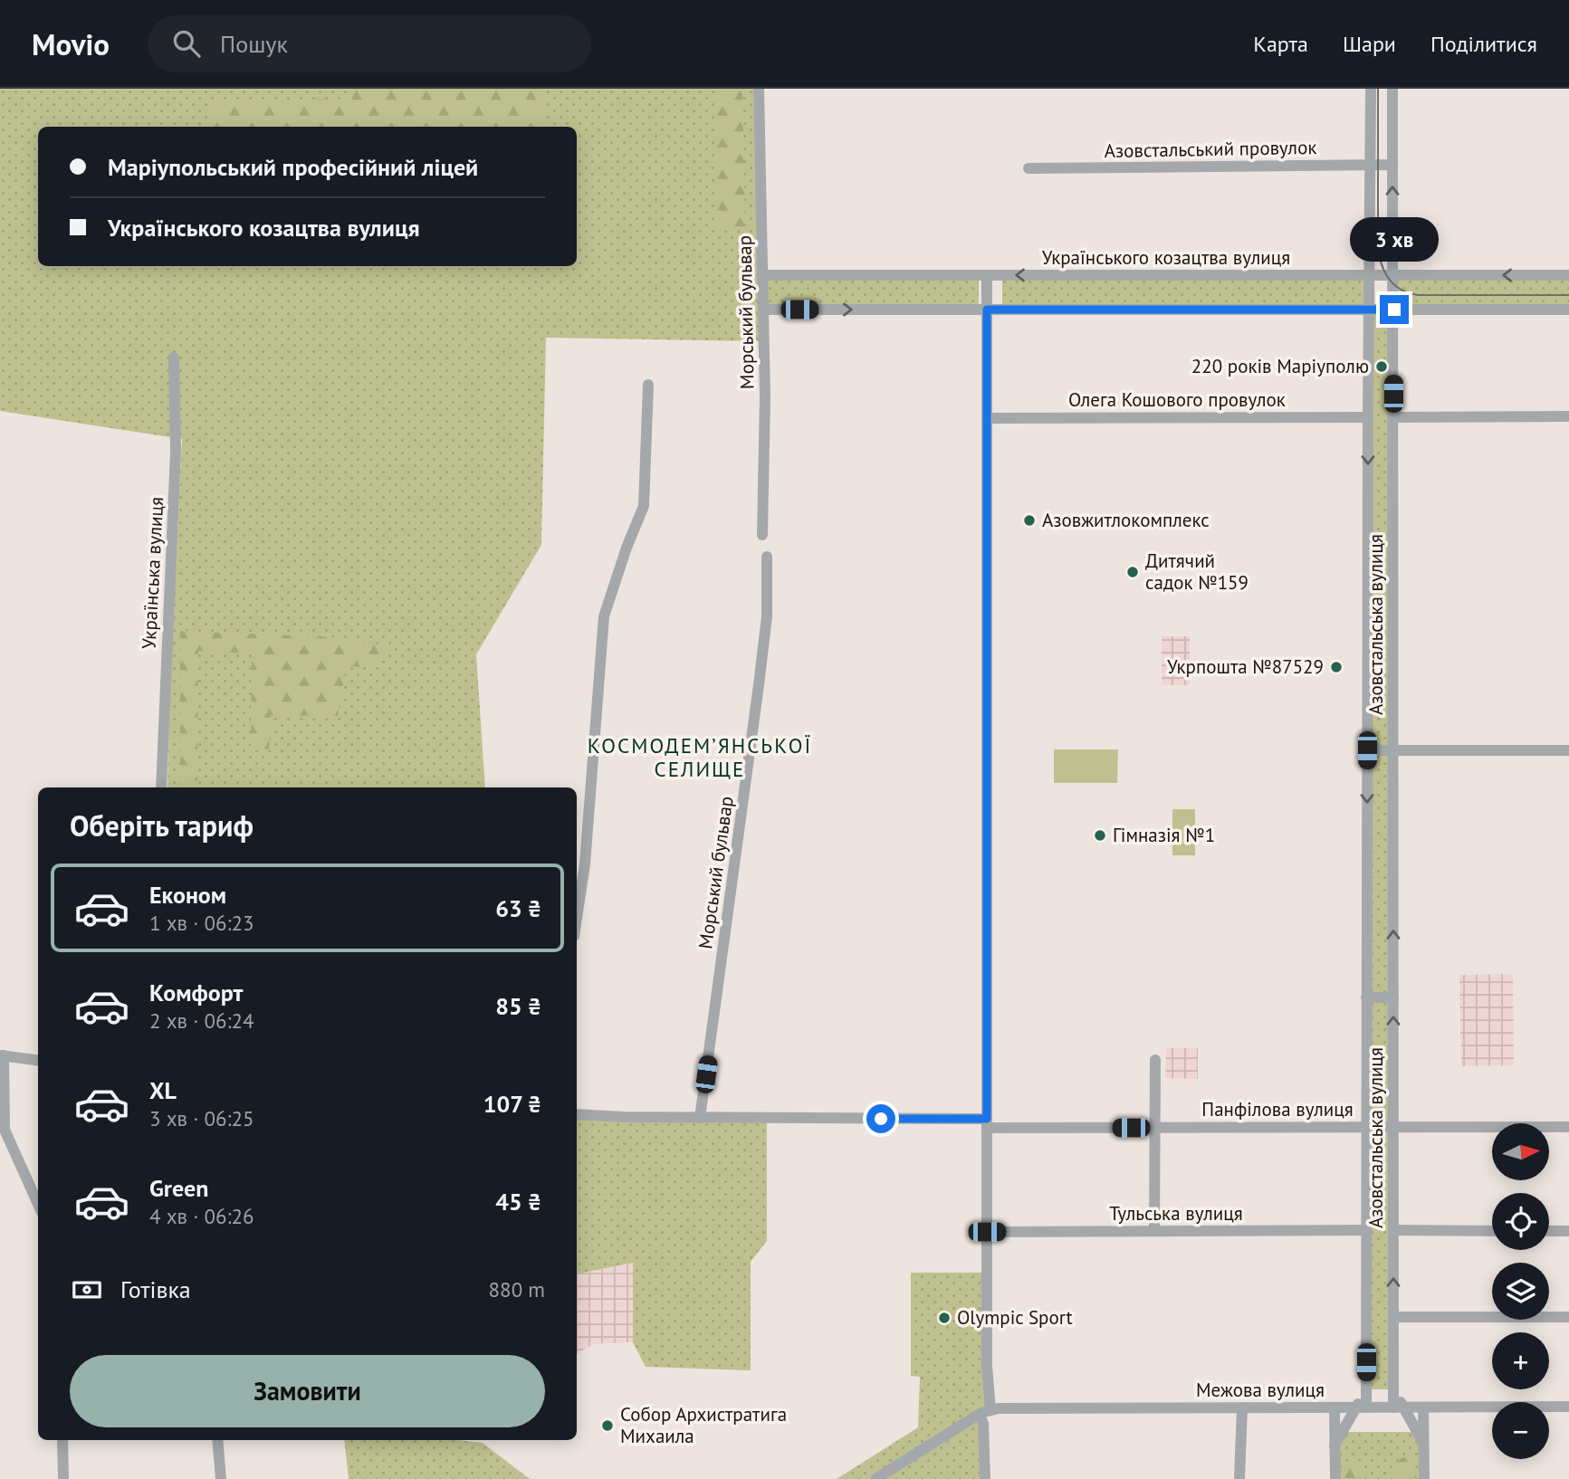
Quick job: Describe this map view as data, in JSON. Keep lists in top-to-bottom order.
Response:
{
  "streets": {
    "street": [
      "Азовстальський провулок",
      "Українського козацтва вулиця",
      "Морський бульвар",
      "Олега Кошового провулок",
      "Українська вулиця",
      "Азовстальська вулиця",
      "Панфілова вулиця",
      "Тульська вулиця",
      "Межова вулиця"
    ]
  },
  "crossings": [
    ["Азовстальський провулок", "Азовстальська вулиця"],
    ["Українського козацтва вулиця", "Морський бульвар"],
    ["Українського козацтва вулиця", "Азовстальська вулиця"],
    ["Морський бульвар", "Панфілова вулиця"],
    ["Олега Кошового провулок", "Азовстальська вулиця"],
    ["Азовстальська вулиця", "Панфілова вулиця"],
    ["Азовстальська вулиця", "Тульська вулиця"],
    ["Азовстальська вулиця", "Межова вулиця"]
  ],
  "districts": ["КОСМОДЕМ’ЯНСЬКОЇ СЕЛИЩЕ"],
  "places": [
    "220 років Маріуполю",
    "Азовжитлокомплекс",
    "Дитячий садок №159",
    "Укрпошта №87529",
    "Гімназія №1",
    "Olympic Sport",
    "Собор Архистратига Михаила"
  ],
  "north": "right",
  "page": {
    "header": "Movio",
    "search": "Пошук",
    "nav": ["Карта", "Шари", "Поділитися"],
    "banner": ["Маріупольський професійний ліцей", "Українського козацтва вулиця"],
    "bubble": "3 хв",
    "heading": "Оберіть тариф",
    "list": [
      {
        "name": "Економ",
        "note": "1 хв · 06:23",
        "value": "63 ₴"
      },
      {
        "name": "Комфорт",
        "note": "2 хв · 06:24",
        "value": "85 ₴"
      },
      {
        "name": "XL",
        "note": "3 хв · 06:25",
        "value": "107 ₴"
      },
      {
        "name": "Green",
        "note": "4 хв · 06:26",
        "value": "45 ₴"
      }
    ],
    "map_buttons": ["+", "−"],
    "pay": ["Готівка", "880 m"],
    "buttons": "Замовити"
  }
}
